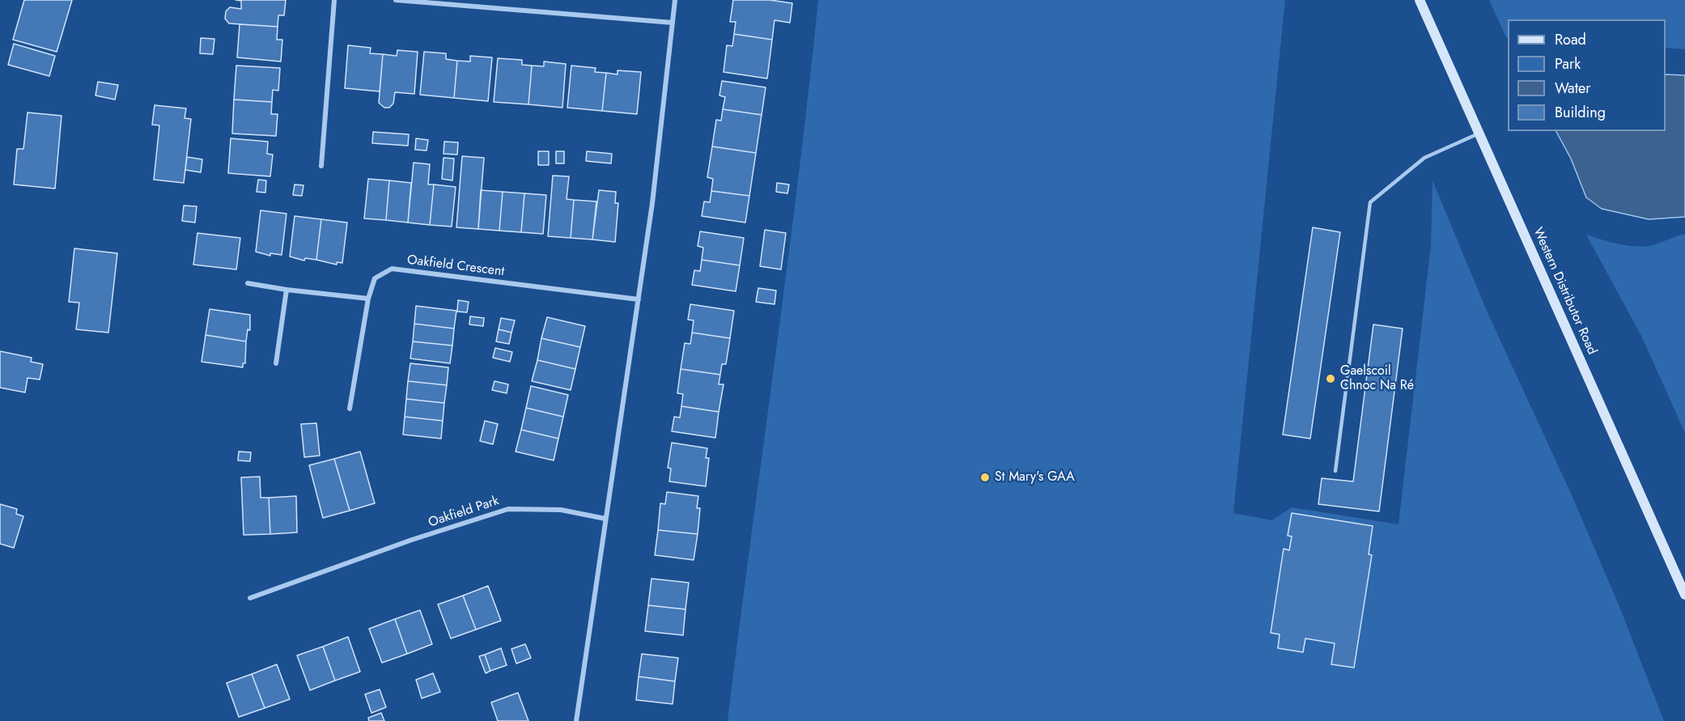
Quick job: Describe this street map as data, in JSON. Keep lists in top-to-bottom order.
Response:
{
  "streets": {
    "main road": ["Western Distributor Road"],
    "street": ["Oakfield Crescent", "Oakfield Park"]
  },
  "places": ["Gaelscoil Chnoc Na Ré", "St Mary's GAA"],
  "legend": [
    "Road",
    "Park",
    "Water",
    "Building"
  ]
}
